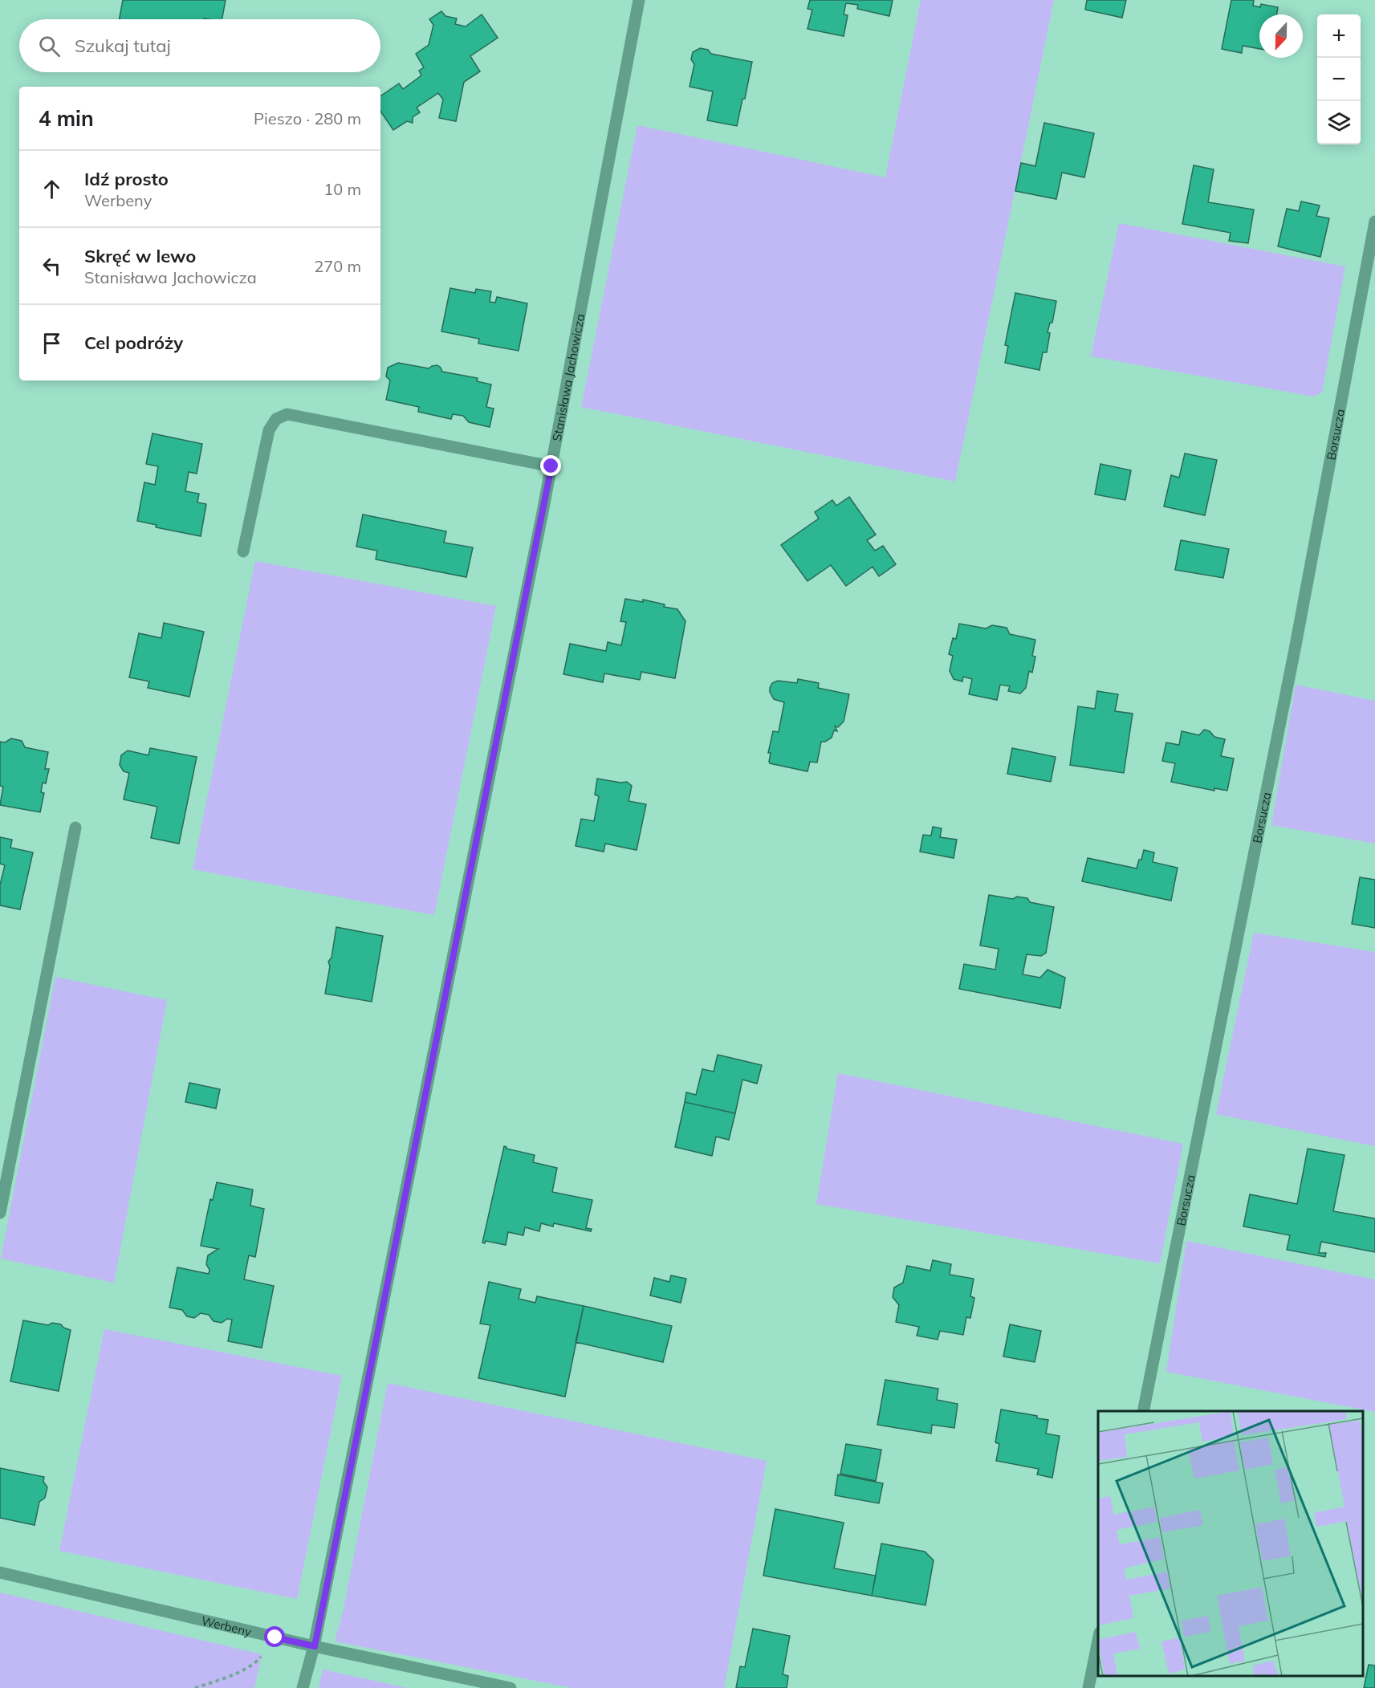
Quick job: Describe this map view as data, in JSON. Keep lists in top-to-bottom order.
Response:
{
  "streets": {
    "street": ["Stanisława Jachowicza", "Borsucza", "Werbeny"]
  },
  "crossings": [
    ["Stanisława Jachowicza", "Werbeny"]
  ],
  "north": "bottom",
  "page": {
    "map_buttons": ["+", "−"],
    "search": "Szukaj tutaj",
    "heading": ["4 min", "Pieszo · 280 m"],
    "list": [
      ["Idź prosto", "Werbeny", "10 m"],
      ["Skręć w lewo", "Stanisława Jachowicza", "270 m"],
      "Cel podróży"
    ]
  }
}
